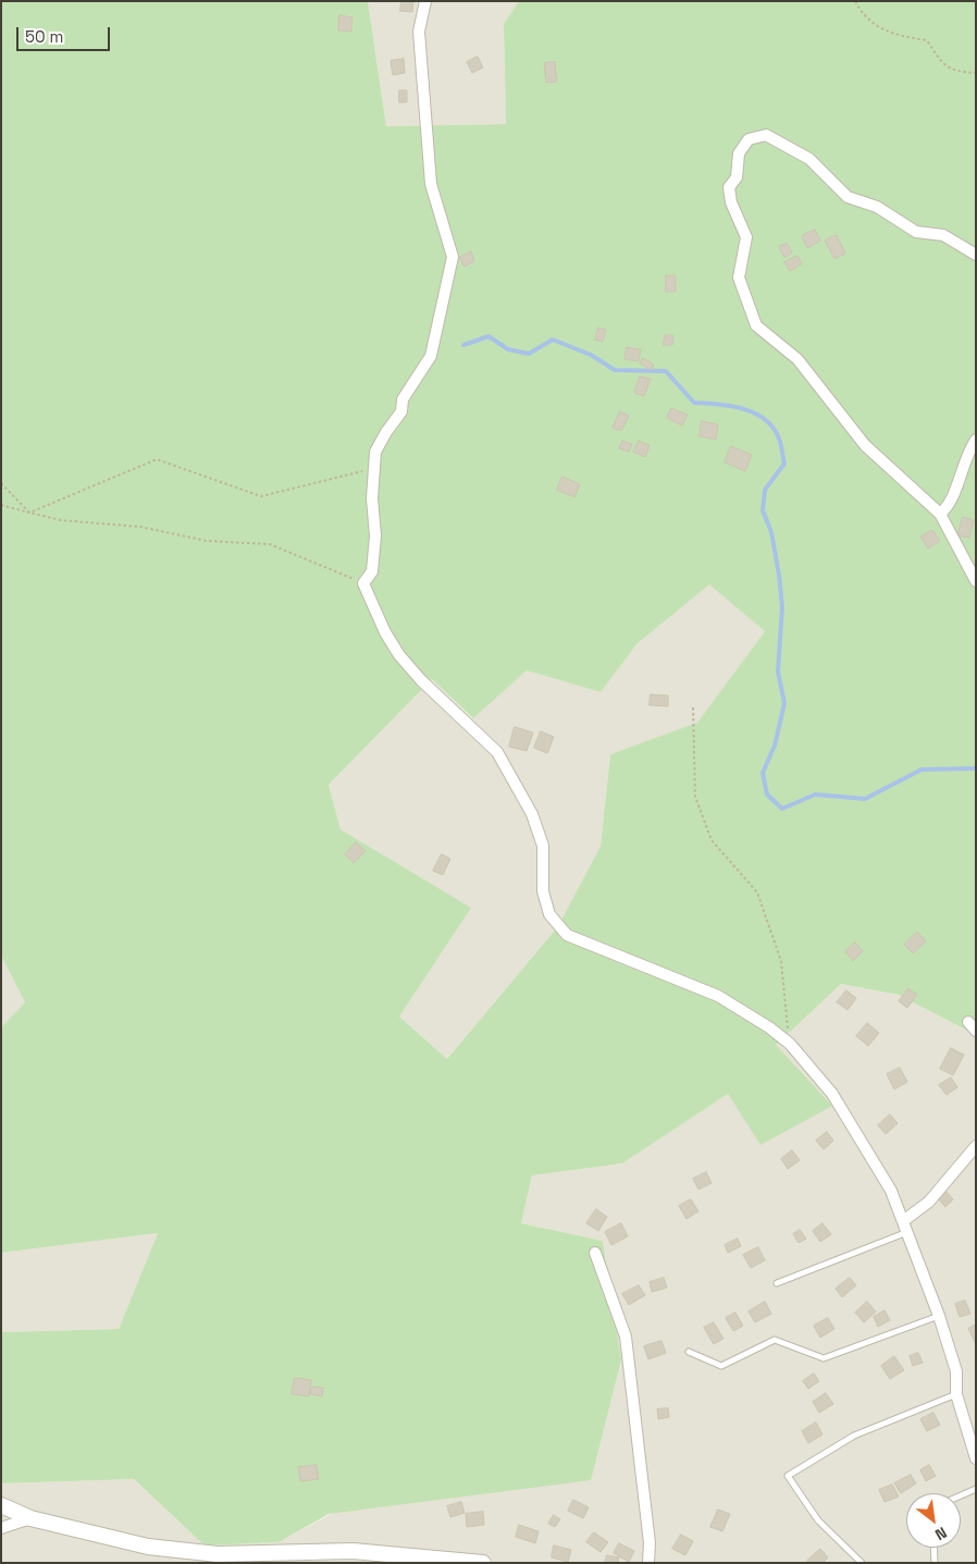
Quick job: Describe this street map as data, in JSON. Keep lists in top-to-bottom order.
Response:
{
  "scale_bar": "50 m",
  "north": "bottom right"
}
